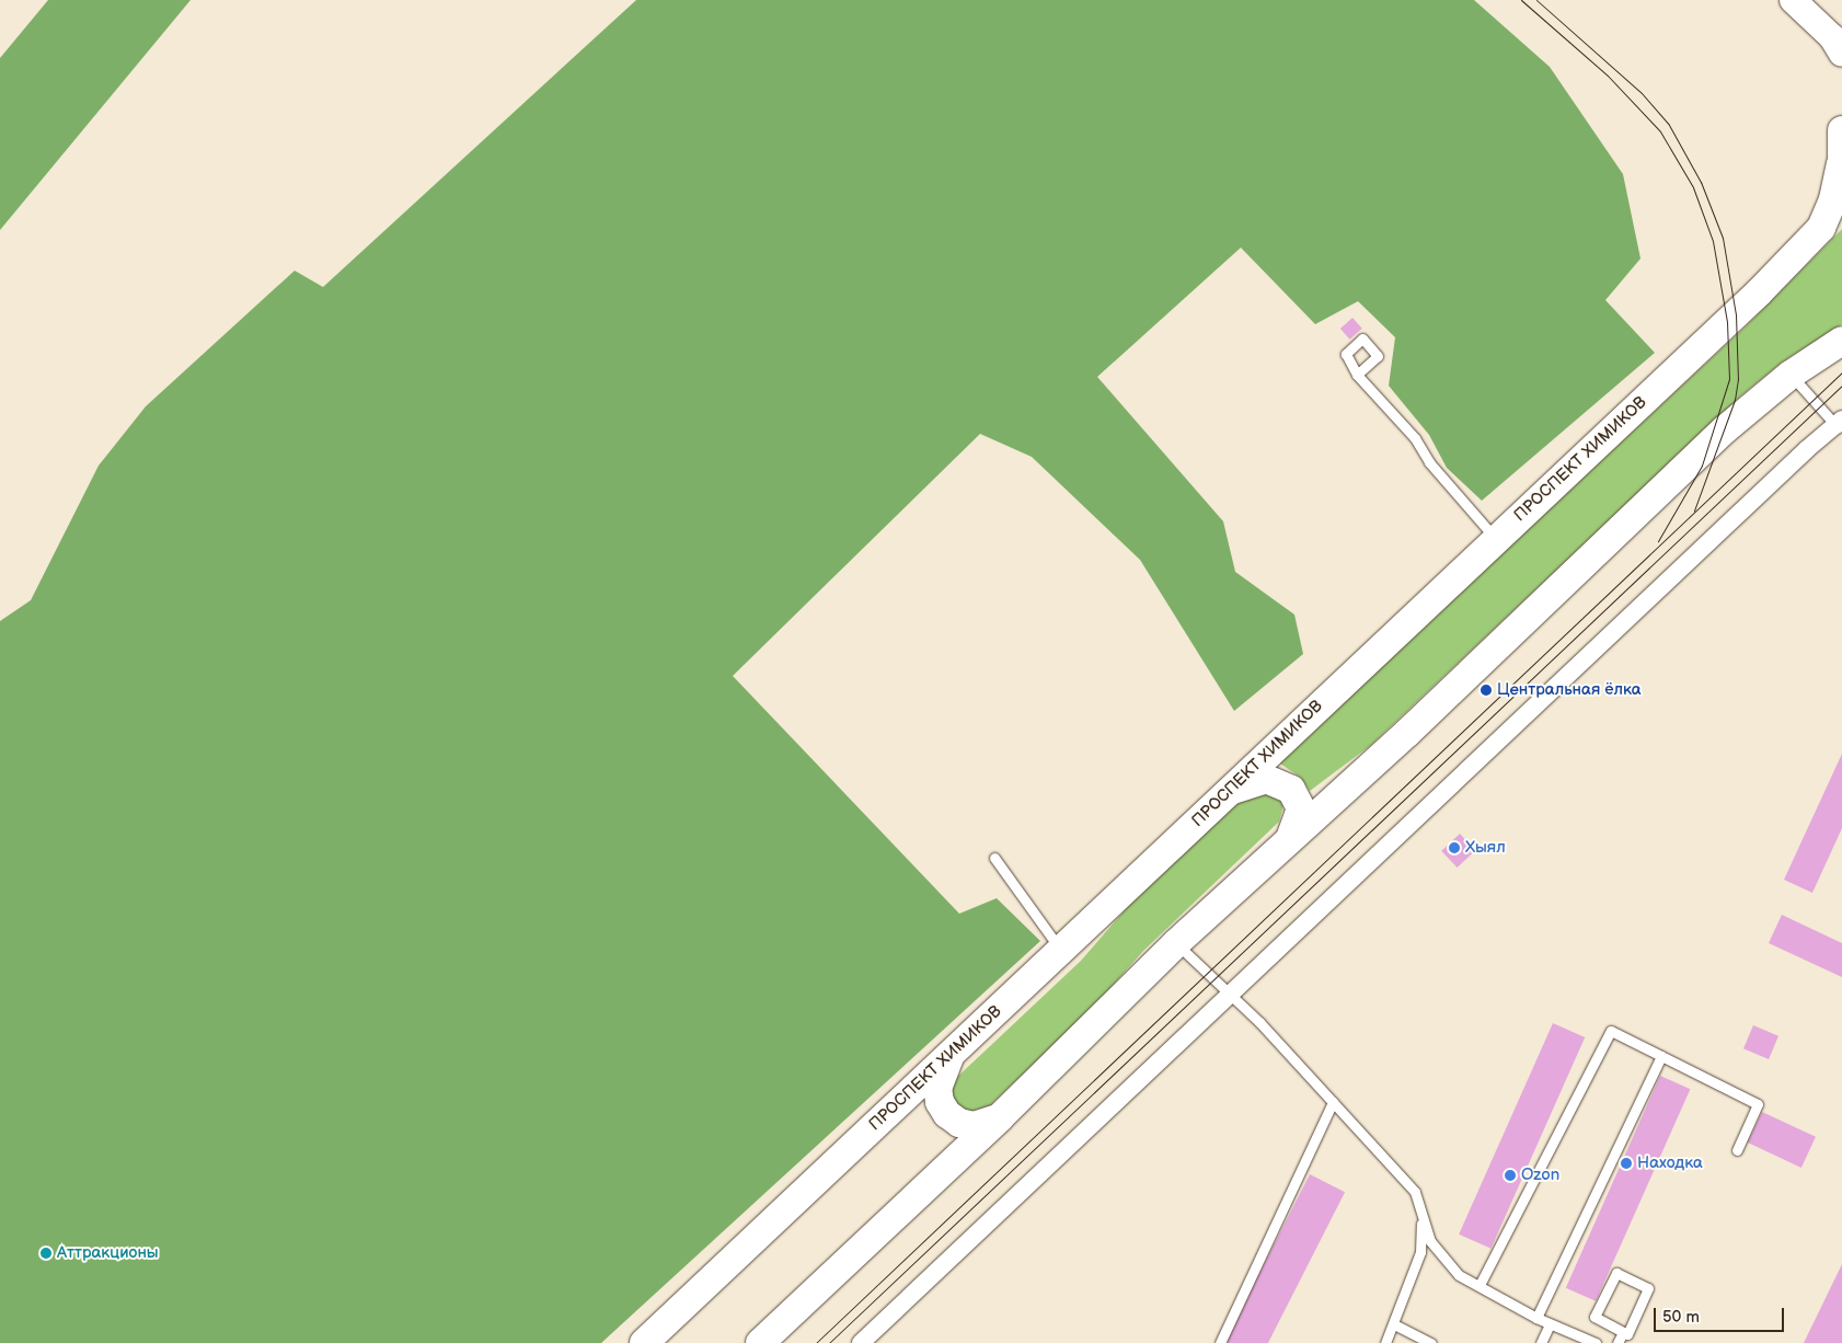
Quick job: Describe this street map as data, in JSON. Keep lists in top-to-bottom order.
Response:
{
  "streets": {
    "main road": ["ПРОСПЕКТ ХИМИКОВ"]
  },
  "places": [
    "Центральная ёлка",
    "Хыял",
    "Находка",
    "Ozon",
    "Аттракционы"
  ],
  "scale_bar": "50 m"
}
